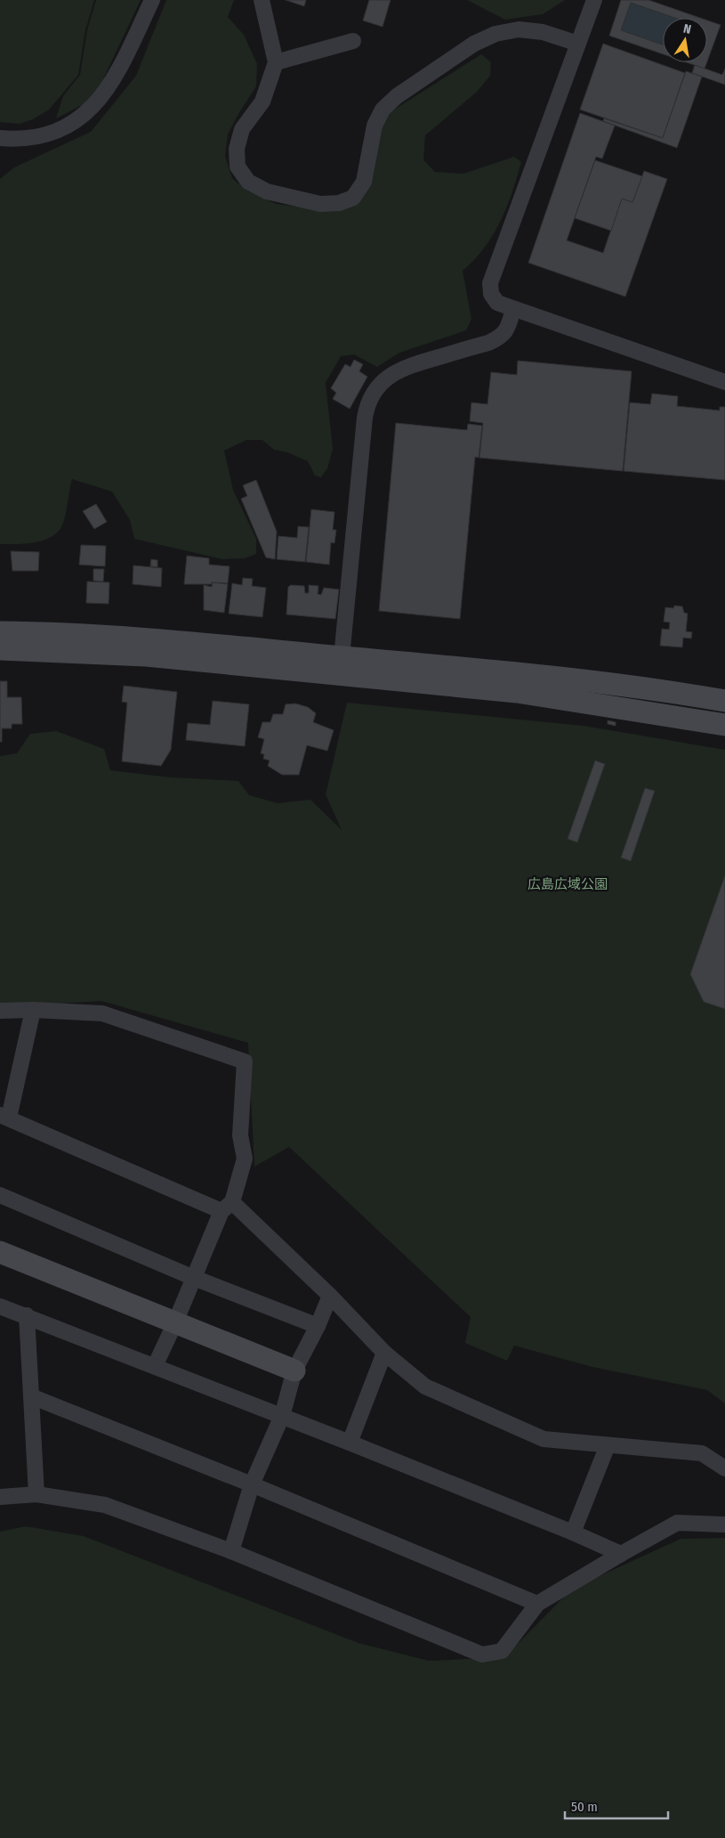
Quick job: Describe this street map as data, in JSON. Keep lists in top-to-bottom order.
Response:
{
  "parks": ["広島広域公園"],
  "scale_bar": "50 m",
  "north": "top"
}
